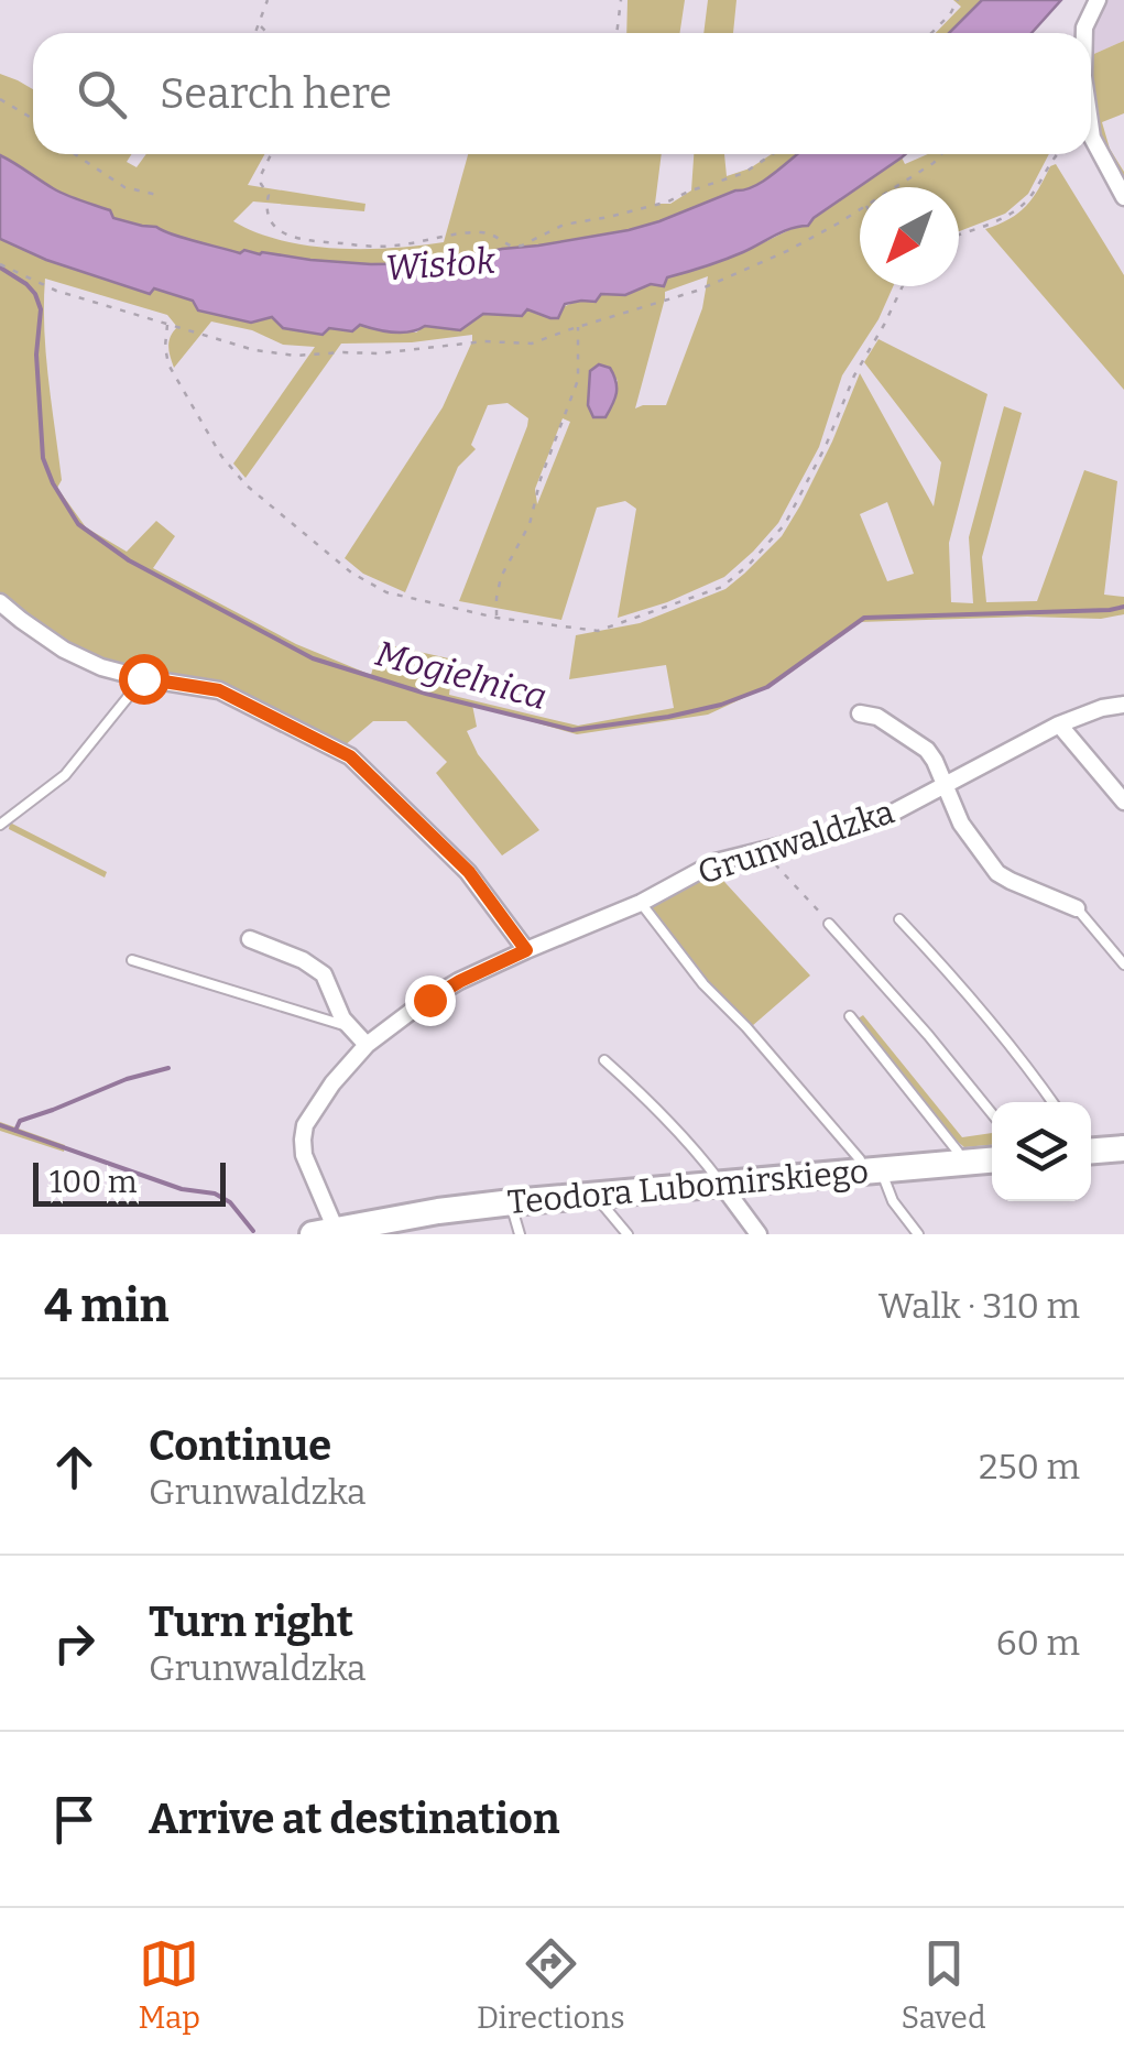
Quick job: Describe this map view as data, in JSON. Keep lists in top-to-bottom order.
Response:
{
  "streets": {
    "highway": ["Teodora Lubomirskiego"],
    "street": ["Grunwaldzka"]
  },
  "crossings": [
    ["Grunwaldzka", "Teodora Lubomirskiego"]
  ],
  "water": ["Wisłok", "Mogielnica"],
  "scale_bar": "100 m",
  "north": "bottom left",
  "page": {
    "search": "Search here",
    "scale": "100 m",
    "heading": ["4 min", "Walk · 310 m"],
    "list": [
      ["Continue", "Grunwaldzka", "250 m"],
      ["Turn right", "Grunwaldzka", "60 m"],
      "Arrive at destination"
    ],
    "nav": ["Map", "Directions", "Saved"]
  }
}
